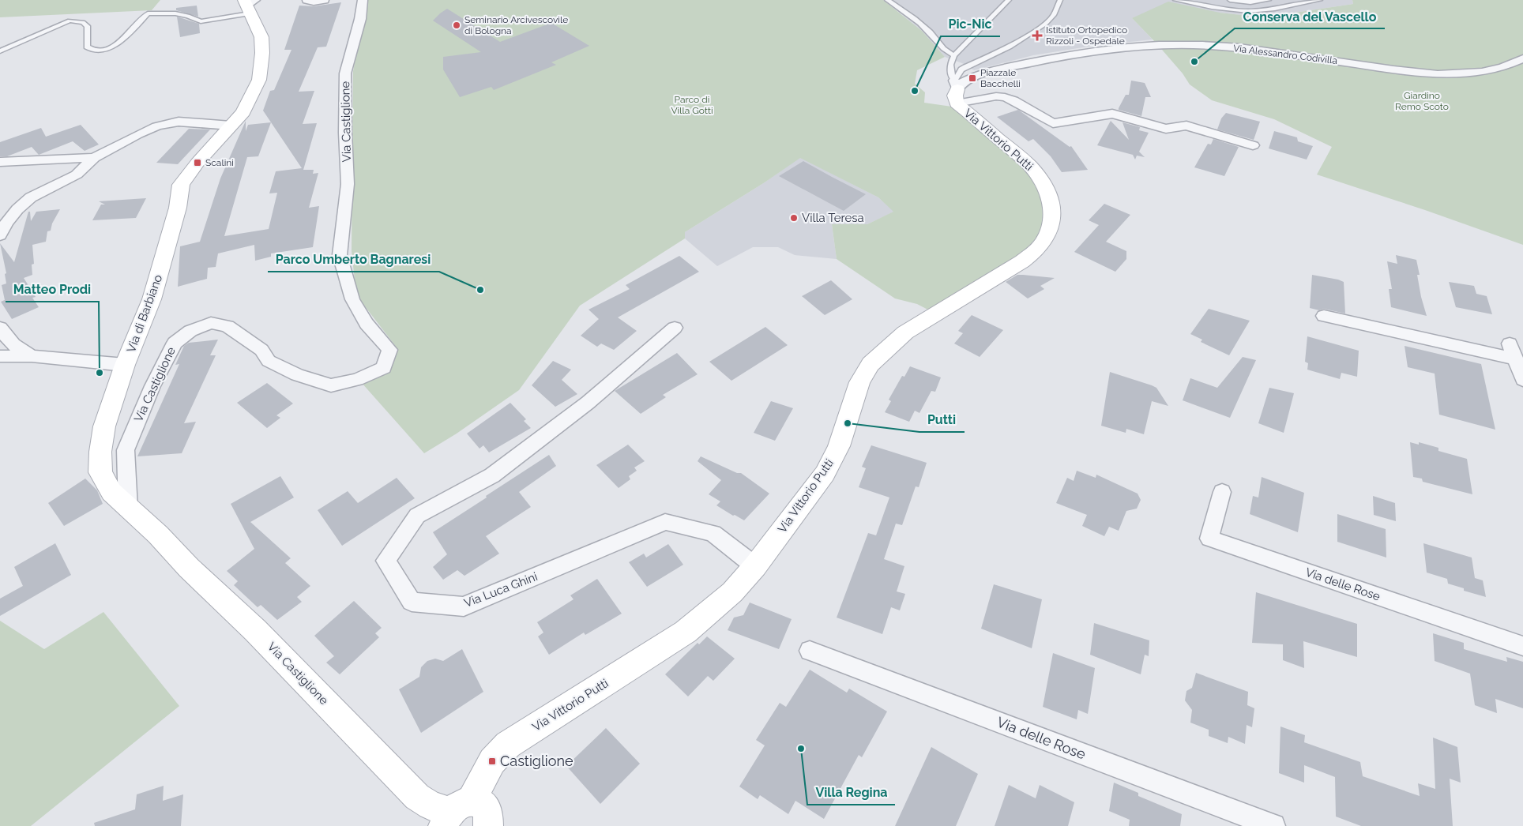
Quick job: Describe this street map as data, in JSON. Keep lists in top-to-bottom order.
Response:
{
  "streets": {
    "street": [
      "Via Alessandro Codivilla",
      "Via Castiglione",
      "Via Vittorio Putti",
      "Via di Barbiano",
      "Via delle Rose",
      "Via Luca Ghini"
    ]
  },
  "crossings": [
    ["Via Alessandro Codivilla", "Via Vittorio Putti"],
    ["Via Castiglione", "Via Vittorio Putti"],
    ["Via Castiglione", "Via di Barbiano"],
    ["Via Vittorio Putti", "Via Luca Ghini"]
  ],
  "parks": ["Giardino Remo Scoto", "Parco di Villa Gotti"],
  "places": {
    "other": [
      "Seminario Arcivescovile di Bologna",
      "Conserva del Vascello",
      "Pic-Nic",
      "Villa Teresa",
      "Parco Umberto Bagnaresi",
      "Matteo Prodi",
      "Putti",
      "Villa Regina"
    ],
    "health": ["Istituto Ortopedico Rizzoli - Ospedale"],
    "transit": ["Piazzale Bacchelli", "Scalini", "Castiglione"]
  }
}
